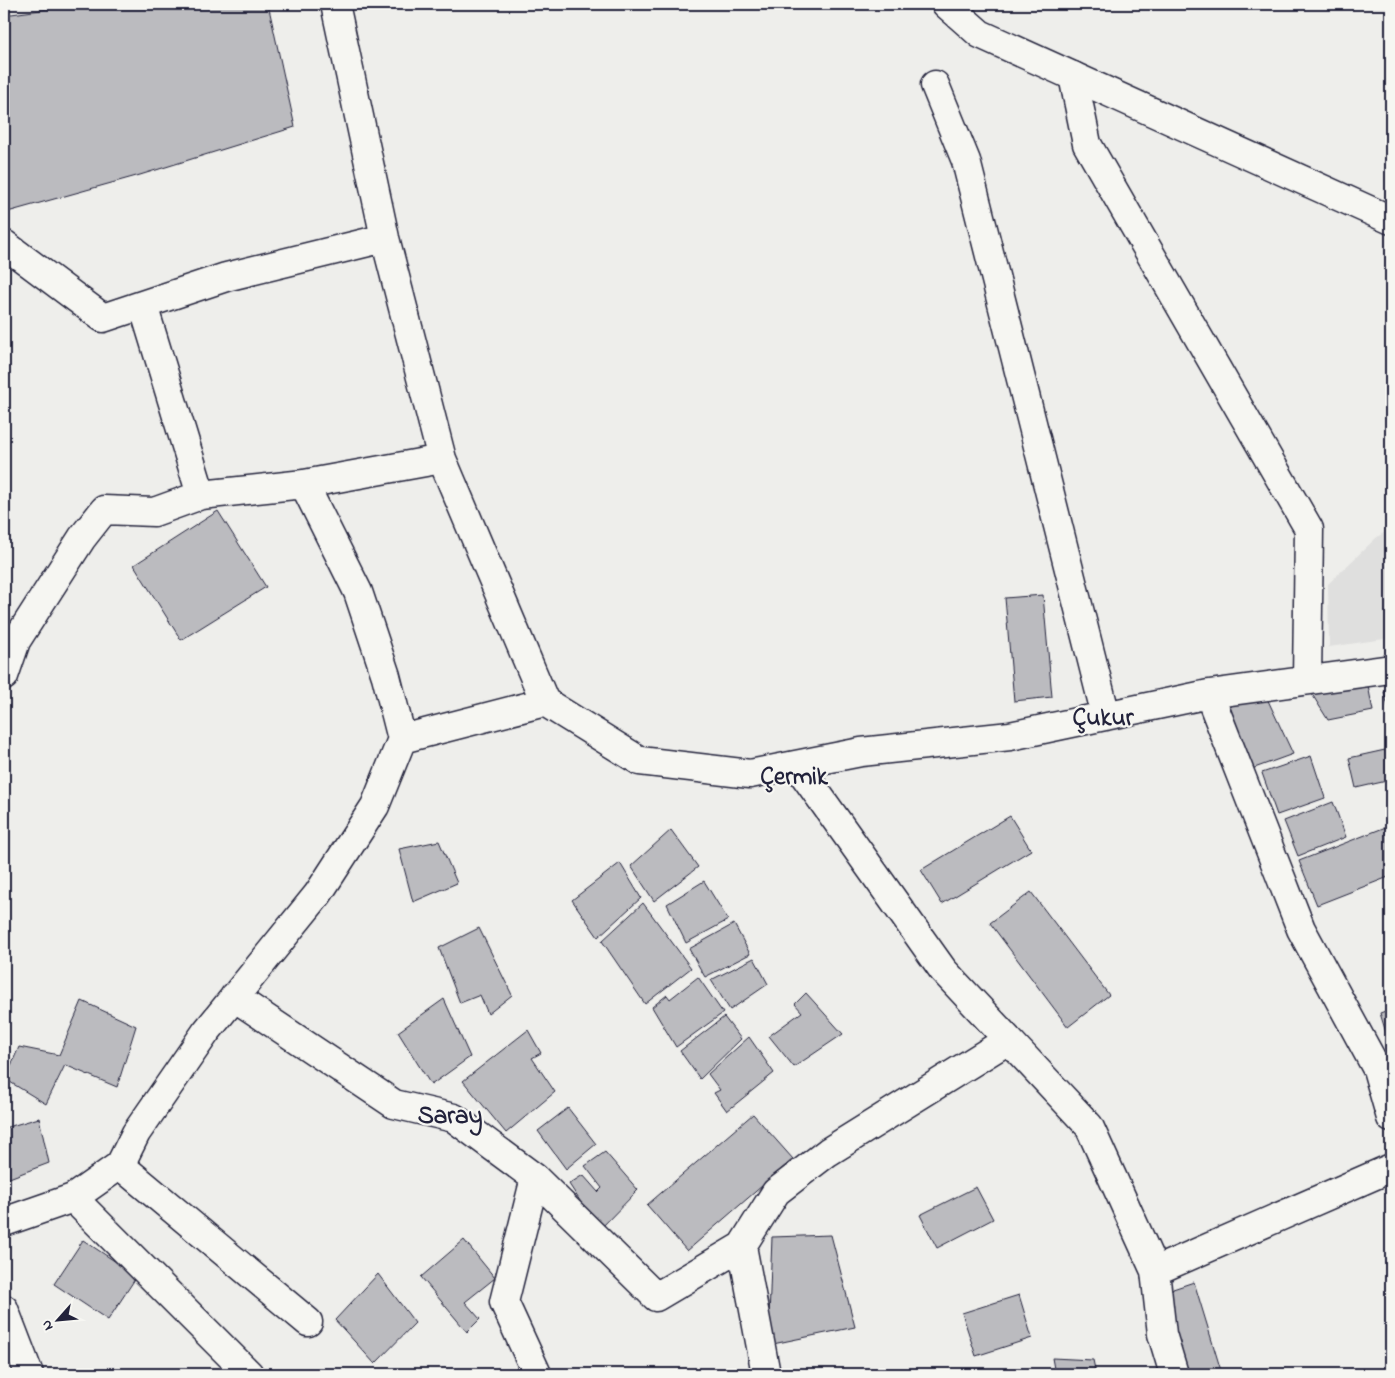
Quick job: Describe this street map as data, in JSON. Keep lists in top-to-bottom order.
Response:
{
  "districts": ["Çukur", "Çermik", "Saray"],
  "north": "bottom left"
}
